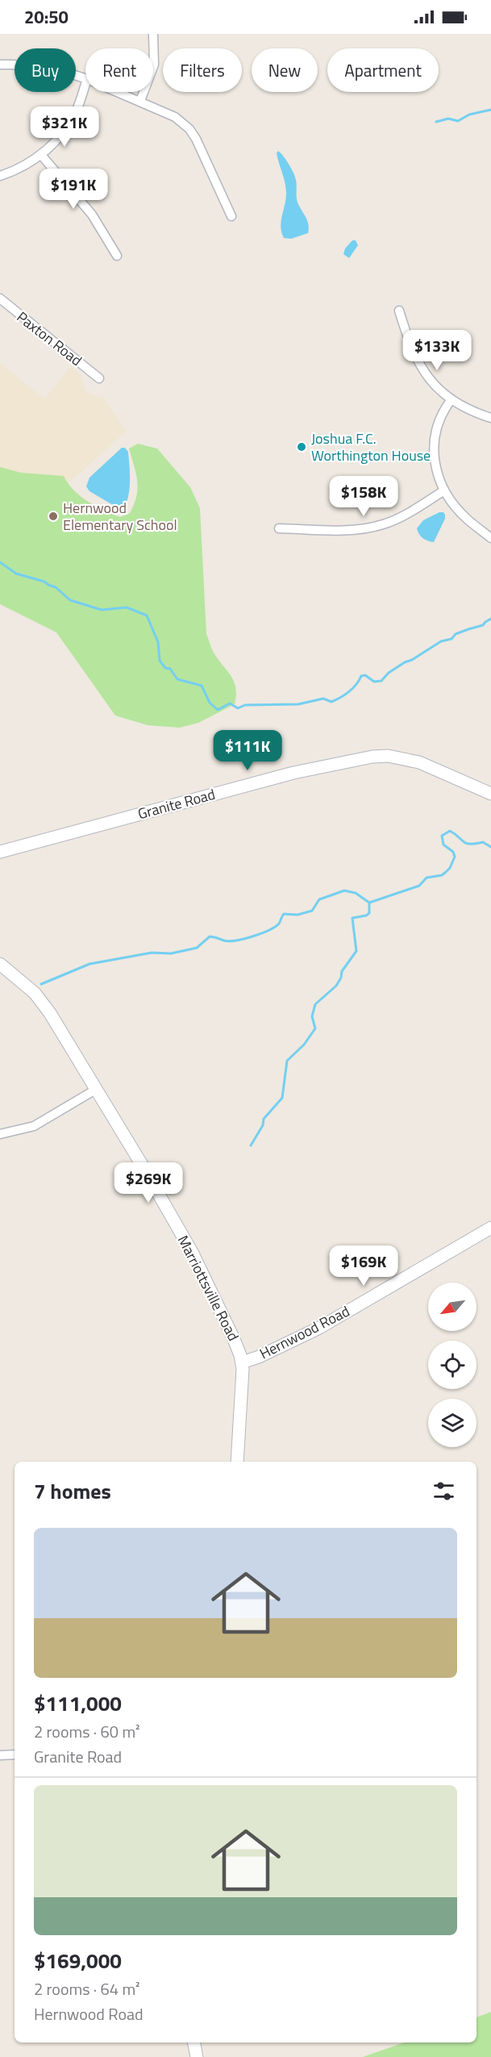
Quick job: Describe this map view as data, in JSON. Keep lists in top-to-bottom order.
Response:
{
  "streets": {
    "street": [
      "Paxton Road",
      "Granite Road",
      "Marriottsville Road",
      "Hernwood Road"
    ]
  },
  "crossings": [
    ["Marriottsville Road", "Hernwood Road"]
  ],
  "places": ["Joshua F.C. Worthington House", "Hernwood Elementary School"],
  "north": "bottom left",
  "page": {
    "status": "20:50",
    "chip": [
      "Buy",
      "Rent",
      "Filters",
      "New",
      "Apartment"
    ],
    "price": [
      "$321K",
      "$191K",
      "$133K",
      "$158K",
      "$111K",
      "$269K",
      "$169K"
    ],
    "heading": "7 homes",
    "list": [
      {
        "name": "$111,000",
        "note": "2 rooms · 60 m² · Granite Road"
      },
      {
        "name": "$169,000",
        "note": "2 rooms · 64 m² · Hernwood Road"
      }
    ]
  }
}
